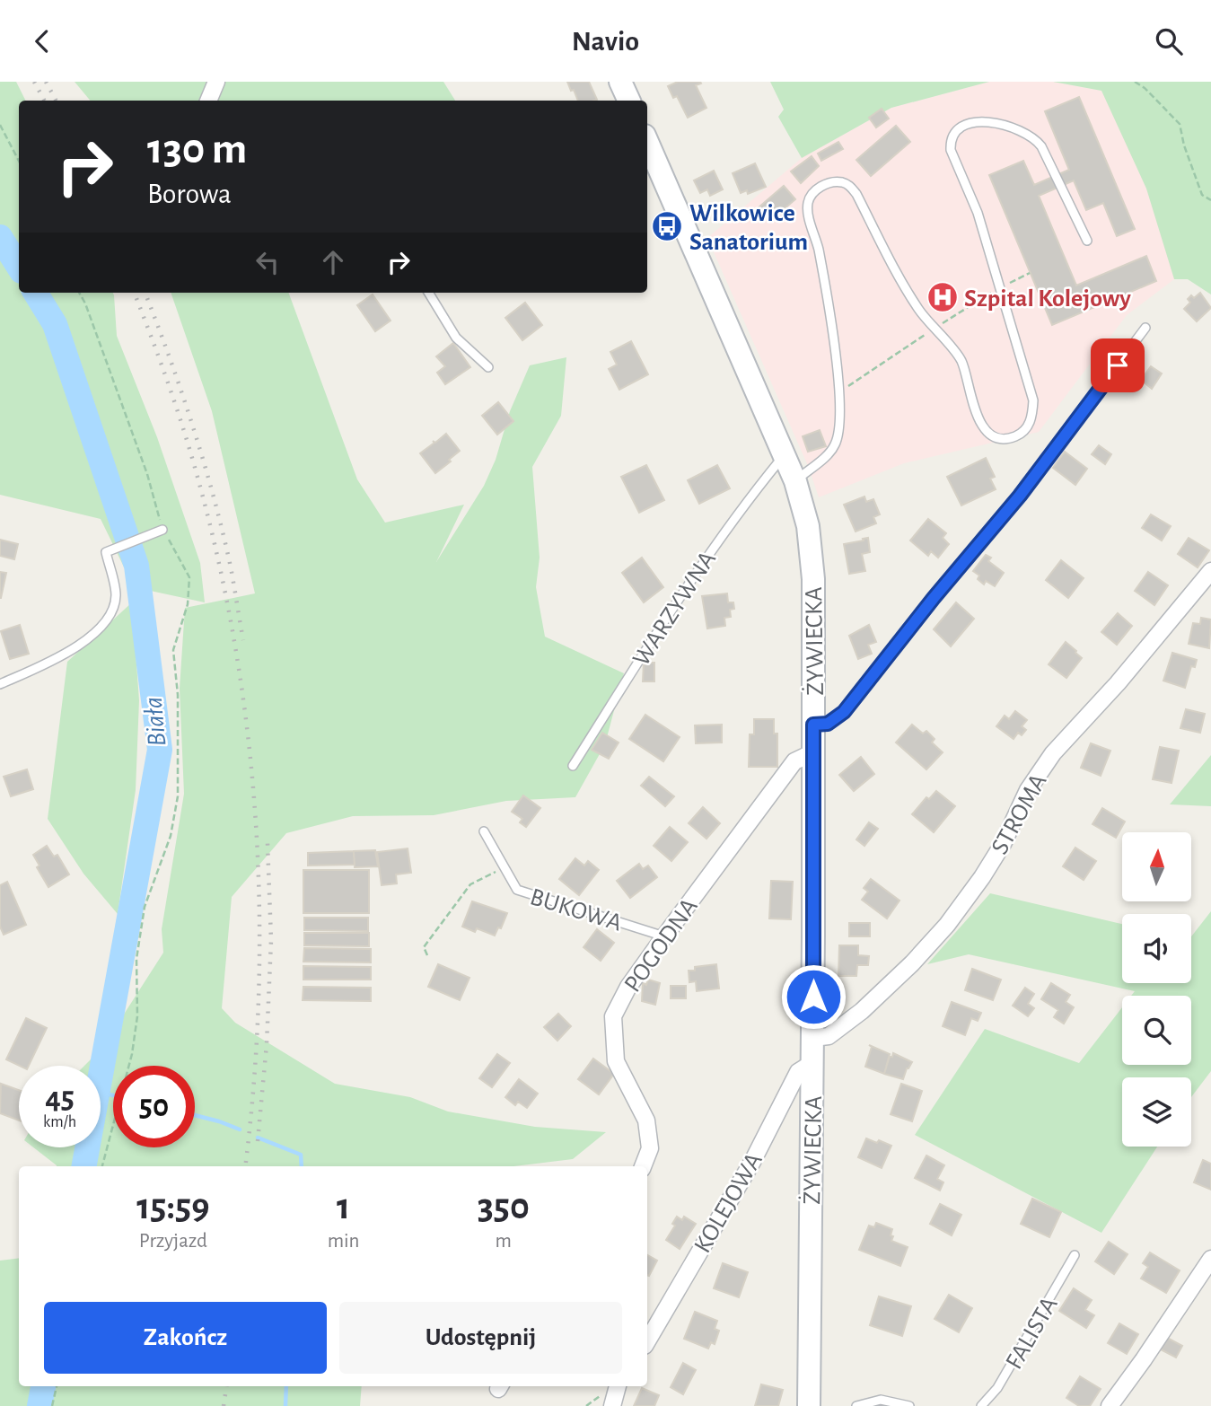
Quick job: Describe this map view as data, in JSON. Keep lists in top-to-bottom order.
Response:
{
  "streets": {
    "main road": ["ŻYWIECKA"],
    "street": ["STROMA", "POGODNA", "KOLEJOWA"],
    "lane": ["WARZYWNA", "BUKOWA", "FALISTA"]
  },
  "crossings": [
    ["WARZYWNA", "ŻYWIECKA"],
    ["ŻYWIECKA", "STROMA"],
    ["ŻYWIECKA", "POGODNA"],
    ["ŻYWIECKA", "KOLEJOWA"],
    ["BUKOWA", "POGODNA"]
  ],
  "water": ["Biała"],
  "places": {
    "bus stop": ["Wilkowice Sanatorium"],
    "hospital": ["Szpital Kolejowy"]
  },
  "north": "top",
  "page": {
    "header": "Navio",
    "turn": ["130 m", "Borowa"],
    "speed": "45 km/h",
    "limit": "50",
    "eta": [
      "15:59",
      "Przyjazd",
      "1",
      "min",
      "350",
      "m"
    ],
    "buttons": ["Zakończ", "Udostępnij"]
  }
}
